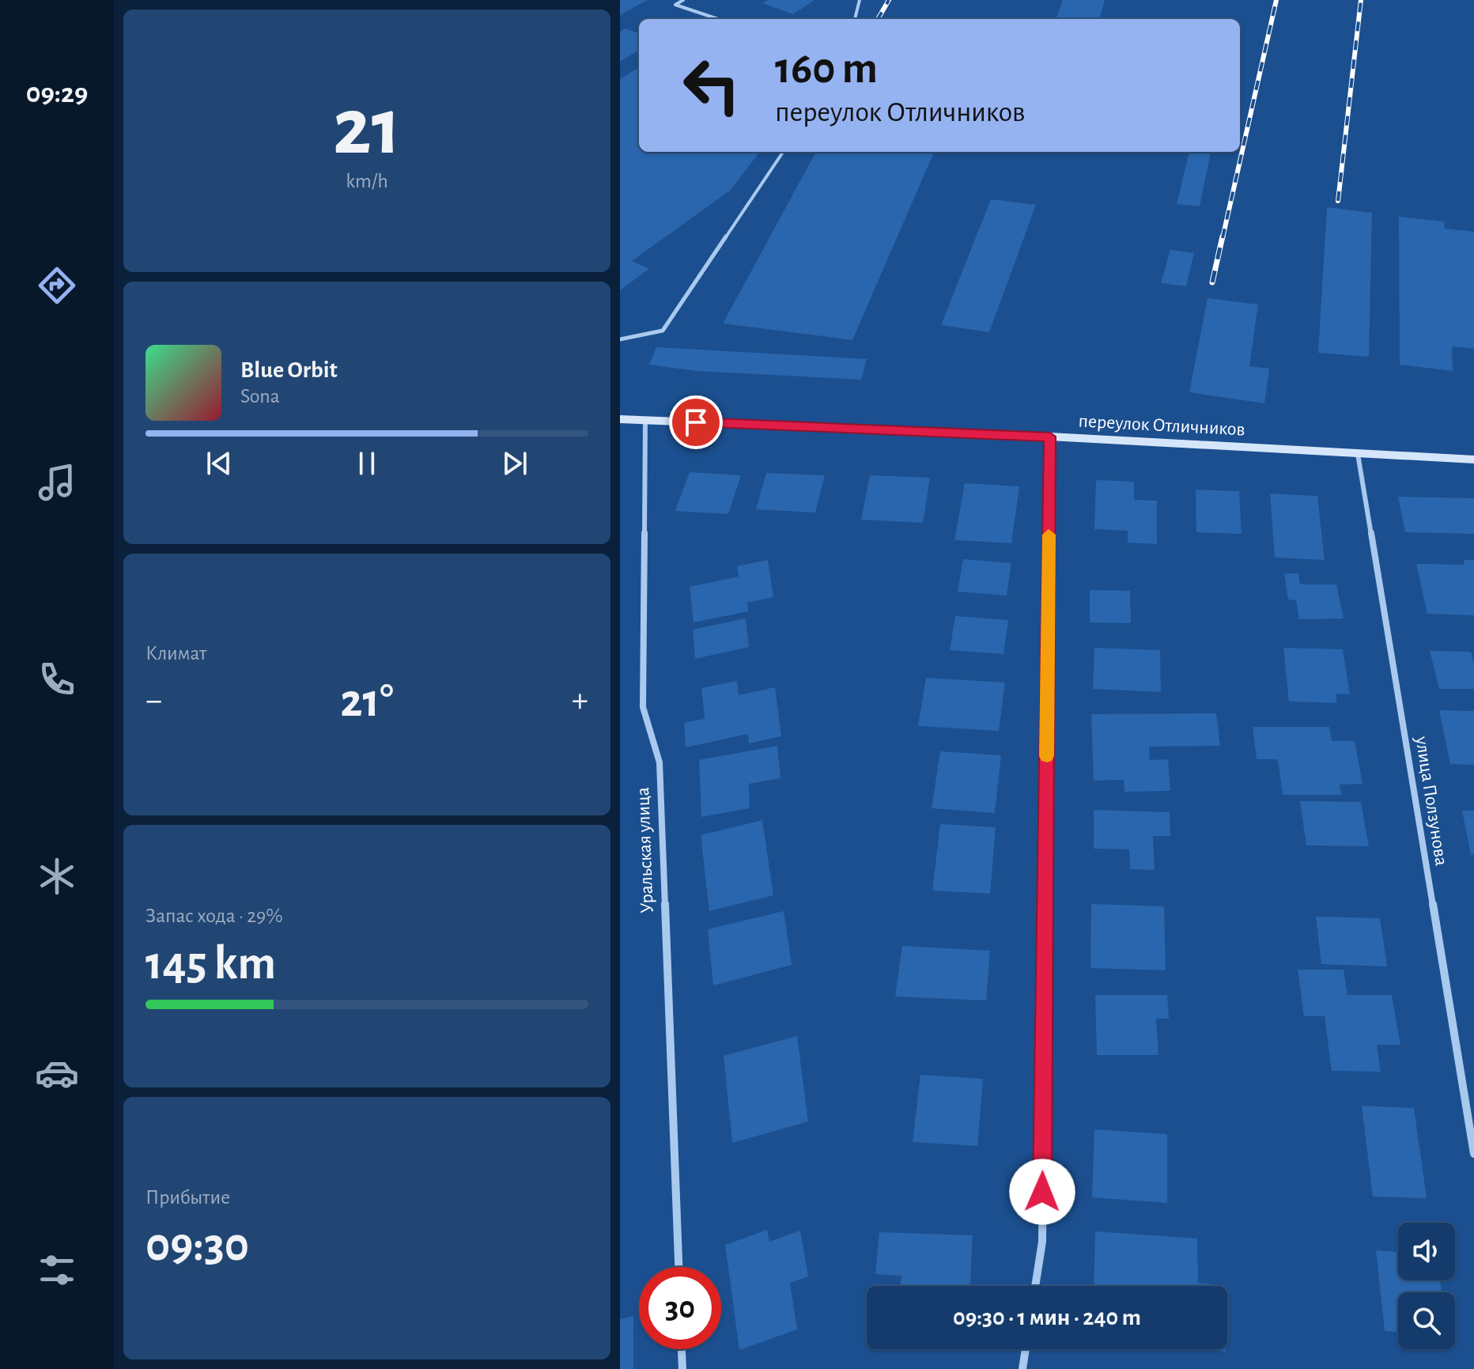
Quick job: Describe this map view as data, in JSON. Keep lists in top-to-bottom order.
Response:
{
  "streets": {
    "main road": ["переулок Отличников"],
    "street": ["улица Ползунова", "Уральская улица"]
  },
  "crossings": [
    ["переулок Отличников", "улица Ползунова"],
    ["переулок Отличников", "Уральская улица"]
  ],
  "page": {
    "tabs": "09:29",
    "tile": [
      ["21", "km/h"],
      "Климат",
      ["Запас хода · 29%", "145 km"],
      ["Прибытие", "09:30"]
    ],
    "turn": ["160 m", "переулок Отличников"],
    "song": ["Blue Orbit", "Sona"],
    "heat": ["−", "21°", "+"],
    "limit": "30",
    "trip": "09:30 · 1 мин · 240 m"
  }
}
